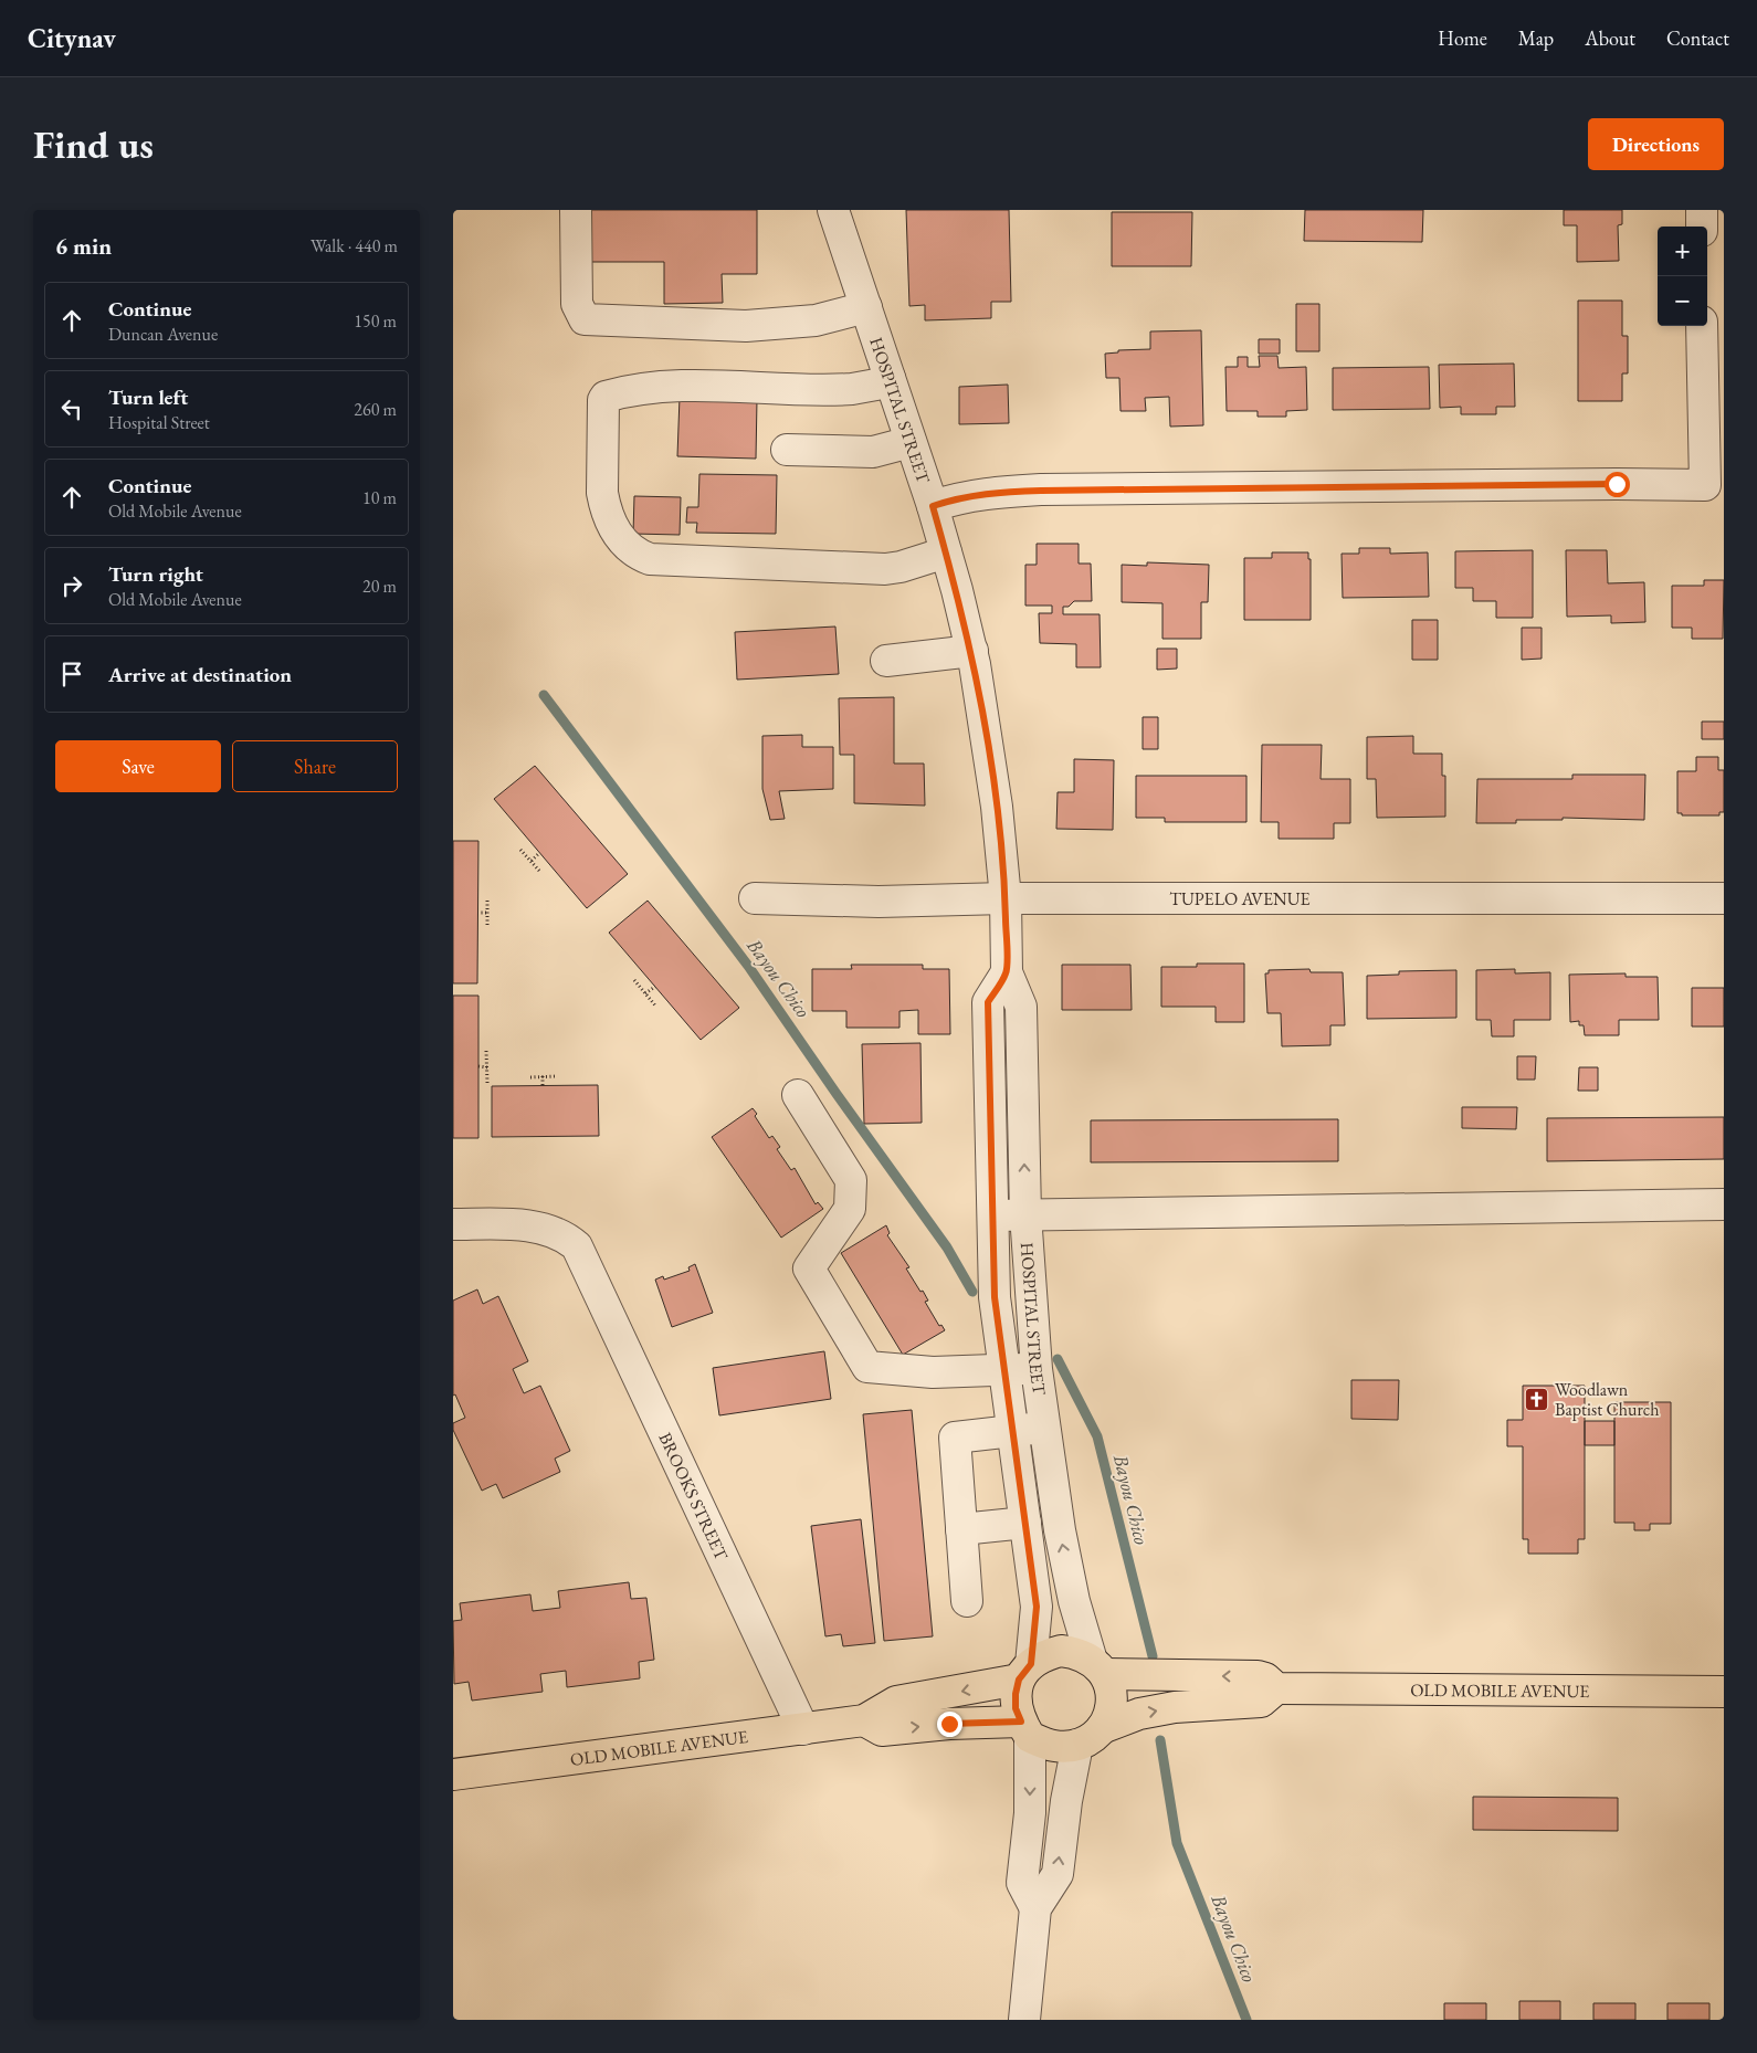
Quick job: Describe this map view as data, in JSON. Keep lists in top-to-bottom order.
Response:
{
  "streets": {
    "main road": ["OLD MOBILE AVENUE"],
    "street": ["HOSPITAL STREET", "TUPELO AVENUE", "BROOKS STREET"]
  },
  "crossings": [
    ["HOSPITAL STREET", "TUPELO AVENUE"],
    ["HOSPITAL STREET", "OLD MOBILE AVENUE"],
    ["BROOKS STREET", "OLD MOBILE AVENUE"]
  ],
  "water": ["Bayou Chico"],
  "places": {
    "church": ["Woodlawn Baptist Church"]
  },
  "page": {
    "header": "Citynav",
    "nav": [
      "Home",
      "Map",
      "About",
      "Contact"
    ],
    "buttons": [
      "Directions",
      ["Save", "Share"]
    ],
    "title": "Find us",
    "heading": ["6 min", "Walk · 440 m"],
    "map_buttons": ["+", "−"],
    "list": [
      ["Continue", "Duncan Avenue", "150 m"],
      ["Turn left", "Hospital Street", "260 m"],
      ["Continue", "Old Mobile Avenue", "10 m"],
      ["Turn right", "Old Mobile Avenue", "20 m"],
      "Arrive at destination"
    ]
  }
}
